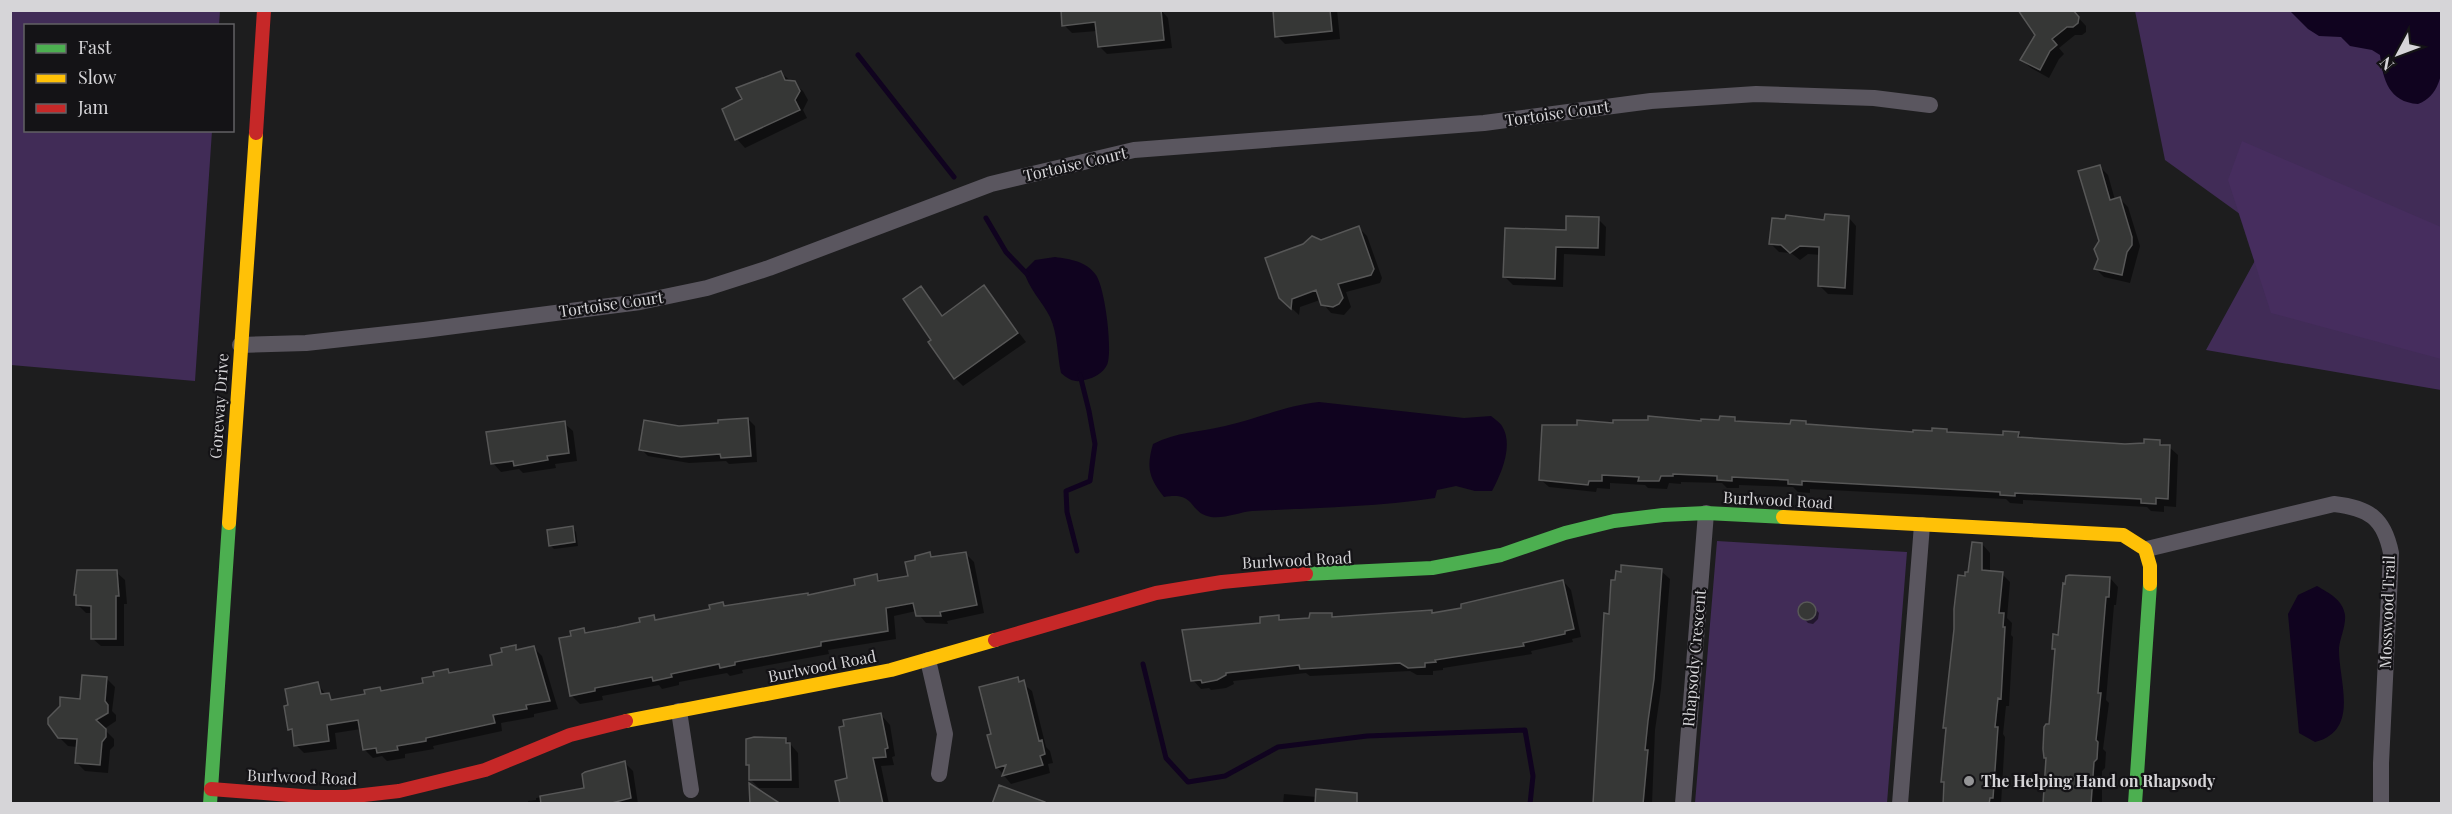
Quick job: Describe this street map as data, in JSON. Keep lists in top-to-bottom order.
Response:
{
  "streets": {
    "street": [
      "Tortoise Court",
      "Goreway Drive",
      "Burlwood Road",
      "Mosswood Trail",
      "Rhapsody Crescent"
    ]
  },
  "crossings": [
    ["Tortoise Court", "Goreway Drive"],
    ["Goreway Drive", "Burlwood Road"],
    ["Burlwood Road", "Mosswood Trail"],
    ["Burlwood Road", "Rhapsody Crescent"]
  ],
  "places": ["The Helping Hand on Rhapsody"],
  "legend": ["Fast", "Slow", "Jam"],
  "north": "bottom left"
}
